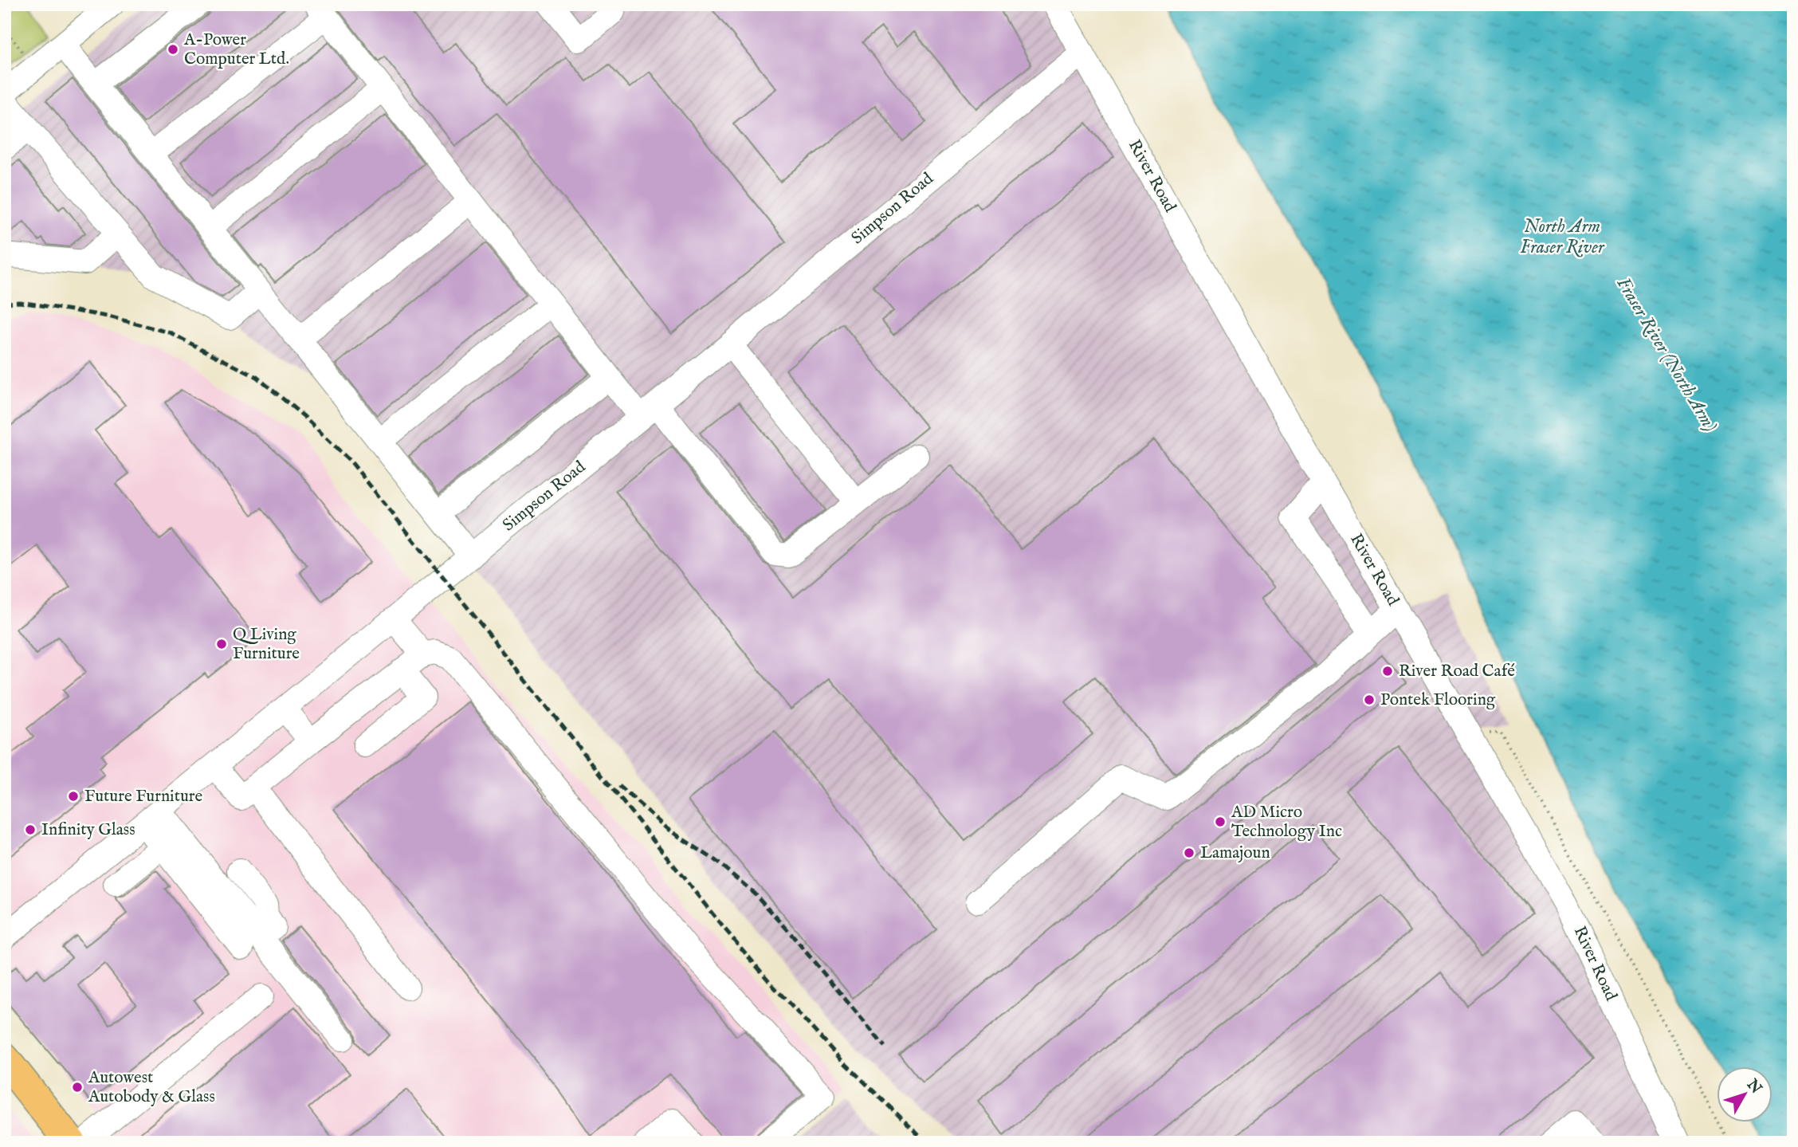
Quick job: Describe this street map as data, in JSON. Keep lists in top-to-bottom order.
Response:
{
  "streets": {
    "street": ["River Road", "Simpson Road"]
  },
  "crossings": [
    ["River Road", "Simpson Road"]
  ],
  "water": ["North Arm Fraser River", "Fraser River (North Arm)"],
  "places": [
    "A-Power Computer Ltd.",
    "Q Living Furniture",
    "River Road Café",
    "Pontek Flooring",
    "Future Furniture",
    "AD Micro Technology Inc",
    "Infinity Glass",
    "Lamajoun",
    "Autowest Autobody & Glass"
  ],
  "north": "top right"
}
